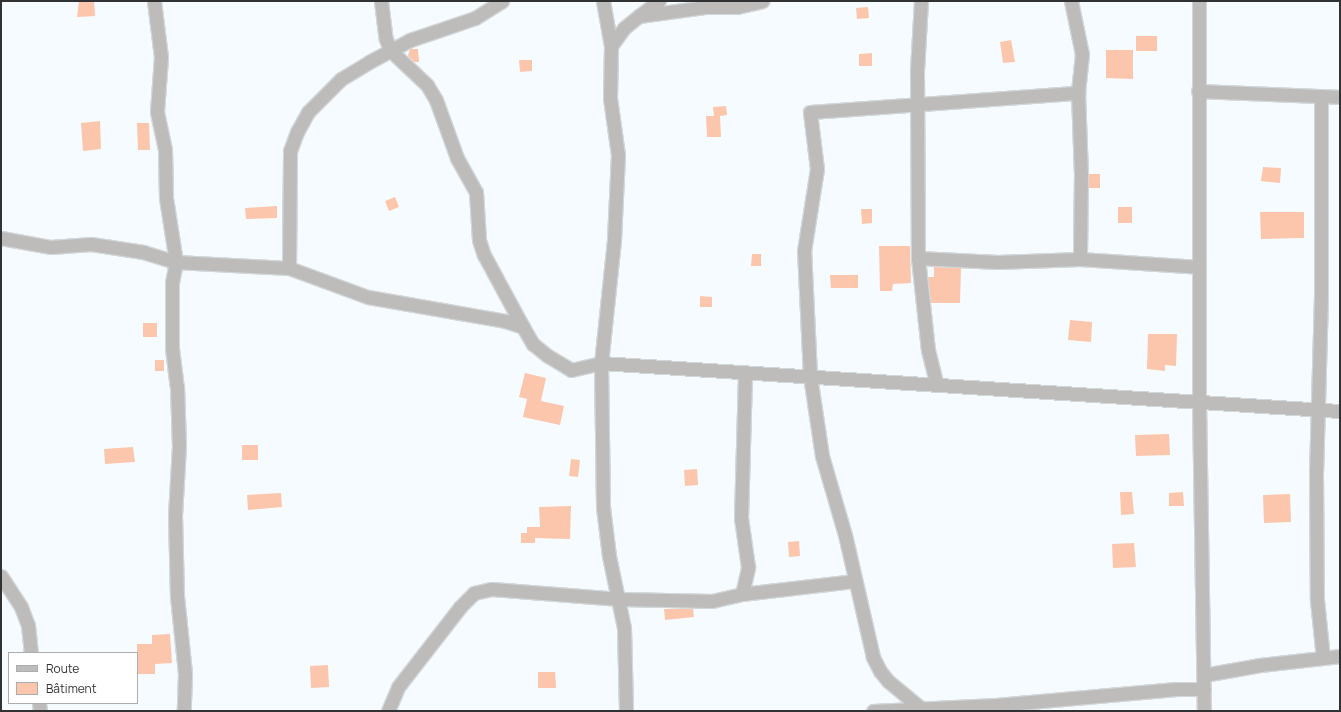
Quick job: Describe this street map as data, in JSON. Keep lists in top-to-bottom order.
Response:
{
  "legend": ["Route", "Bâtiment"]
}
